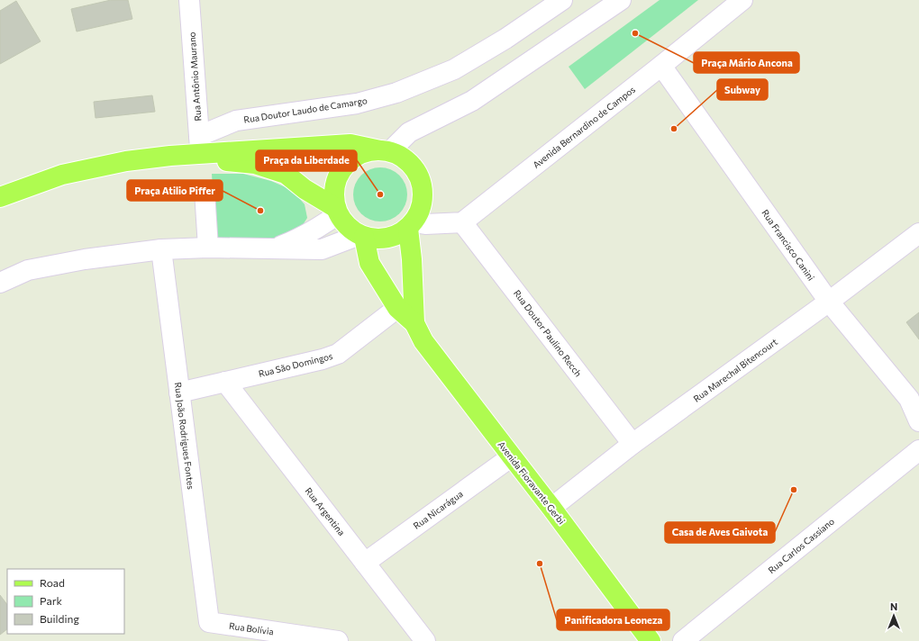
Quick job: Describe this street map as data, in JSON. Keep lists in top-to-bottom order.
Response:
{
  "streets": {
    "main road": ["Avenida Fioravante Gerbi"],
    "street": [
      "Rua Antônio Maurano",
      "Rua Doutor Laudo de Camargo",
      "Avenida Bernardino de Campos",
      "Rua Francisco Canini",
      "Rua Doutor Paulino Recch",
      "Rua São Domingos",
      "Rua Marechal Bitencourt",
      "Rua João Rodrigues Fontes",
      "Rua Nicarágua",
      "Rua Argentina",
      "Rua Carlos Cassiano",
      "Rua Bolívia"
    ]
  },
  "crossings": [
    ["Rua Antônio Maurano", "Rua Doutor Laudo de Camargo"],
    ["Avenida Bernardino de Campos", "Rua Francisco Canini"],
    ["Avenida Bernardino de Campos", "Rua Doutor Paulino Recch"],
    ["Rua Francisco Canini", "Rua Marechal Bitencourt"],
    ["Rua Doutor Paulino Recch", "Rua Marechal Bitencourt"],
    ["Rua São Domingos", "Rua João Rodrigues Fontes"],
    ["Rua São Domingos", "Avenida Fioravante Gerbi"],
    ["Rua São Domingos", "Rua Argentina"],
    ["Rua Marechal Bitencourt", "Avenida Fioravante Gerbi"],
    ["Rua João Rodrigues Fontes", "Rua Bolívia"],
    ["Avenida Fioravante Gerbi", "Rua Nicarágua"],
    ["Rua Nicarágua", "Rua Argentina"]
  ],
  "places": [
    "Praça Mário Ancona",
    "Subway",
    "Praça da Liberdade",
    "Praça Atilio Piffer",
    "Casa de Aves Gaivota",
    "Panificadora Leoneza"
  ],
  "legend": ["Road", "Park", "Building"],
  "north": "top"
}
